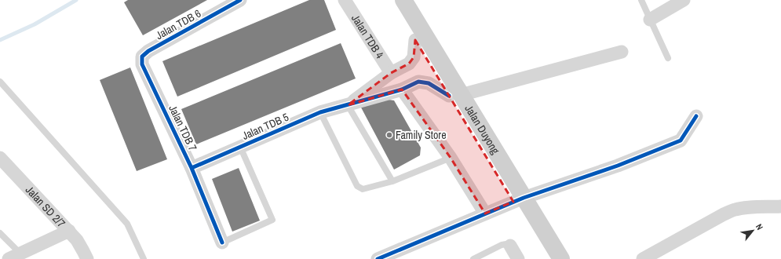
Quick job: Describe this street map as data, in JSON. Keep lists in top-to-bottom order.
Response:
{
  "streets": {
    "main road": ["Jalan Duyong"],
    "street": [
      "Jalan TDB 6",
      "Jalan TDB 4",
      "Jalan TDB 5",
      "Jalan TDB 7",
      "Jalan SD 2/7"
    ]
  },
  "crossings": [
    ["Jalan TDB 6", "Jalan TDB 7"],
    ["Jalan TDB 5", "Jalan TDB 7"],
    ["Jalan TDB 5", "Jalan Duyong"]
  ],
  "places": ["Family Store"],
  "north": "top right"
}
